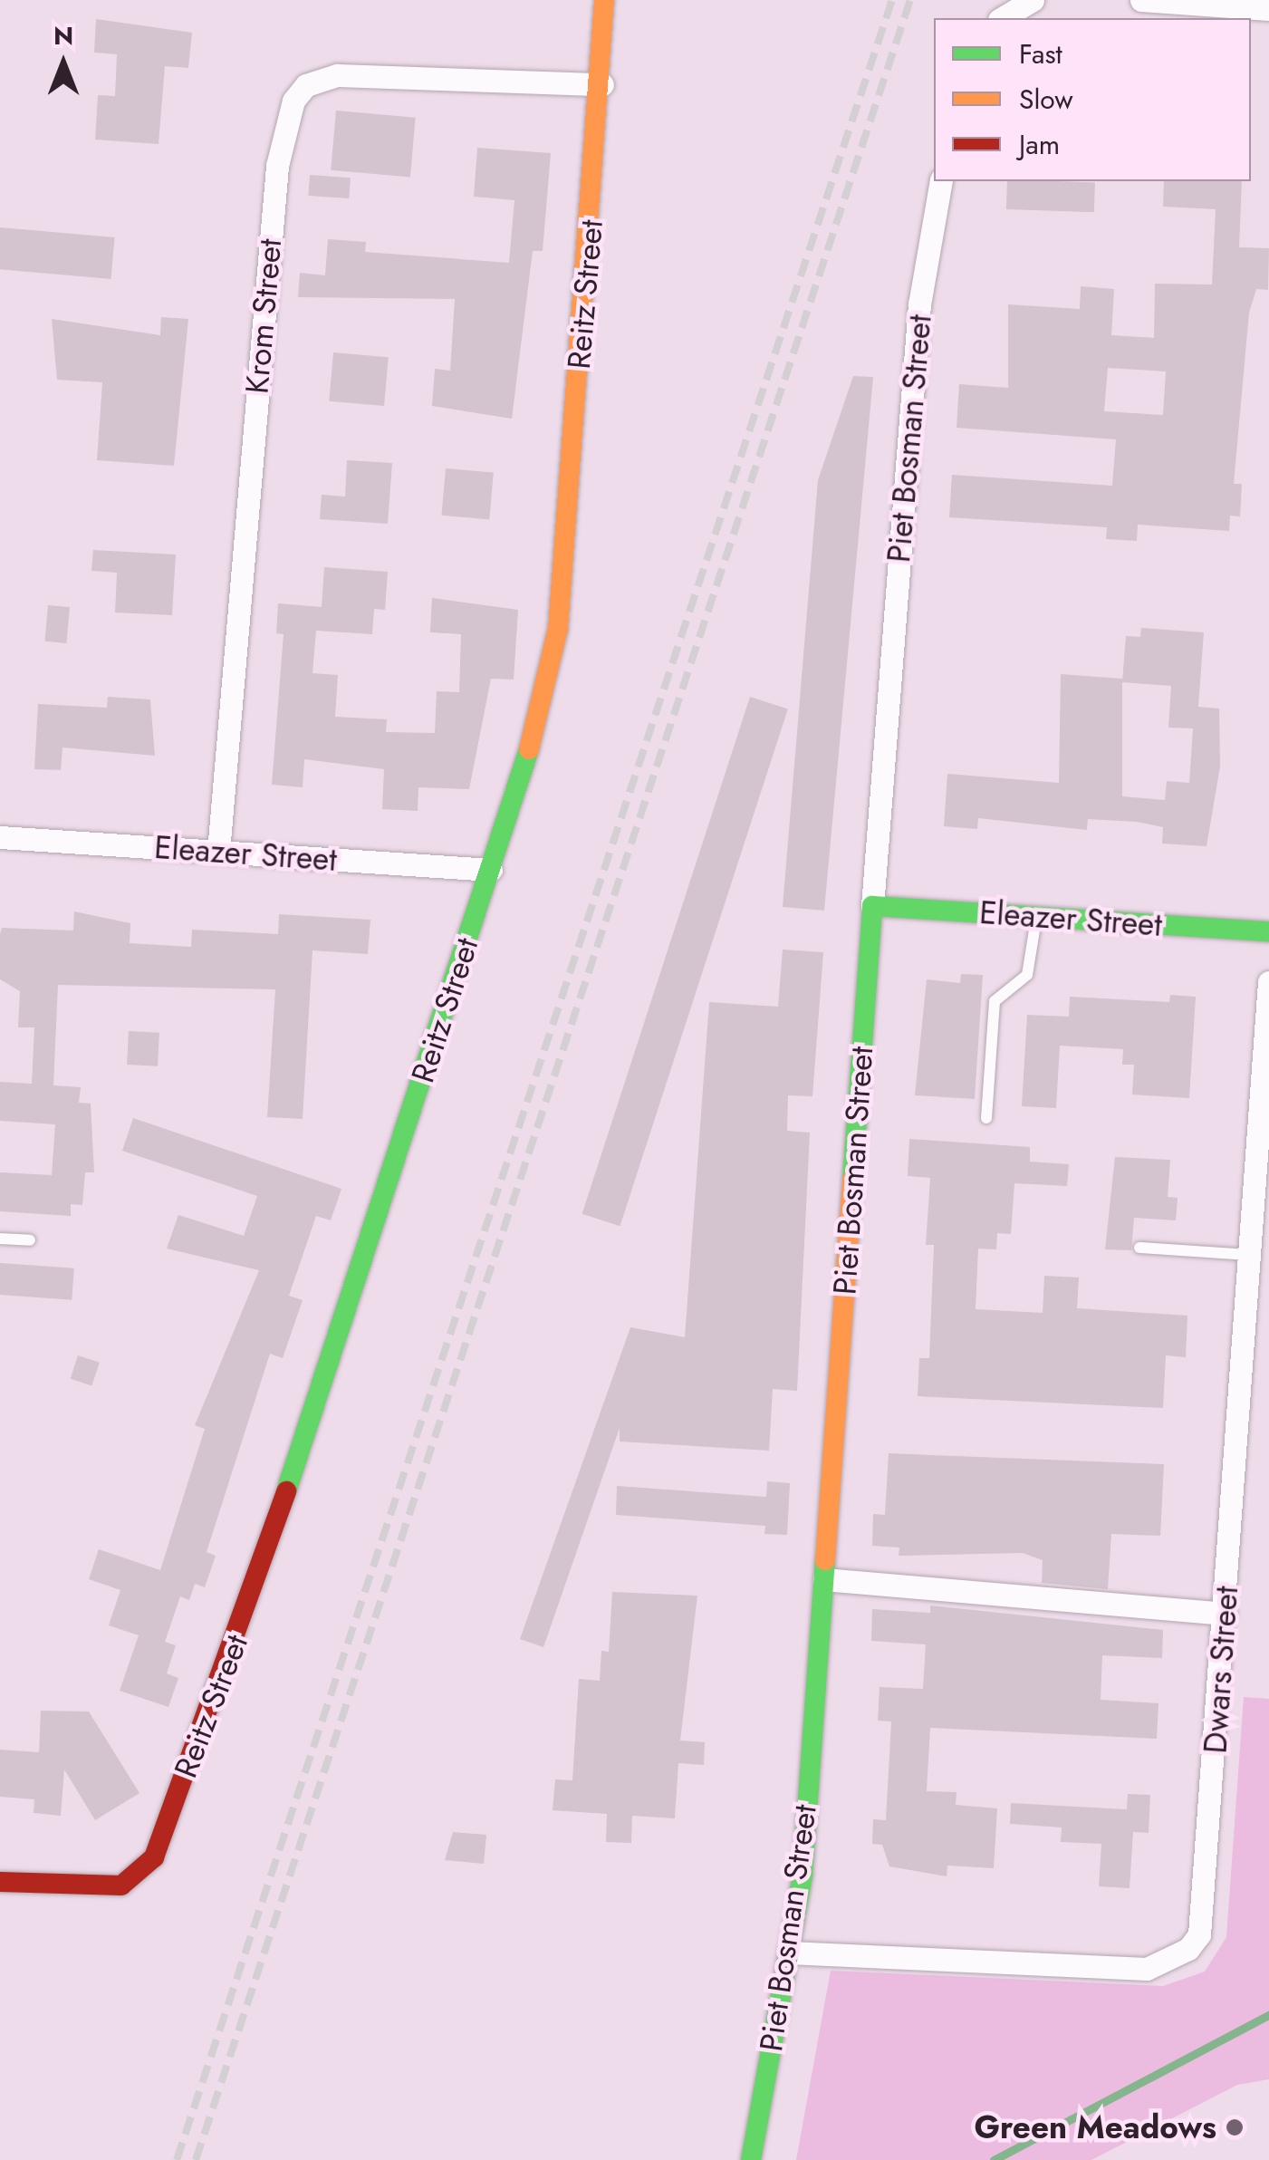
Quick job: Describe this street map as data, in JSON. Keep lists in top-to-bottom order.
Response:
{
  "streets": {
    "street": [
      "Reitz Street",
      "Krom Street",
      "Piet Bosman Street",
      "Eleazer Street",
      "Dwars Street"
    ]
  },
  "crossings": [
    ["Reitz Street", "Krom Street"],
    ["Reitz Street", "Eleazer Street"],
    ["Krom Street", "Eleazer Street"],
    ["Piet Bosman Street", "Eleazer Street"],
    ["Piet Bosman Street", "Dwars Street"]
  ],
  "places": ["Green Meadows"],
  "legend": ["Fast", "Slow", "Jam"],
  "north": "top"
}
